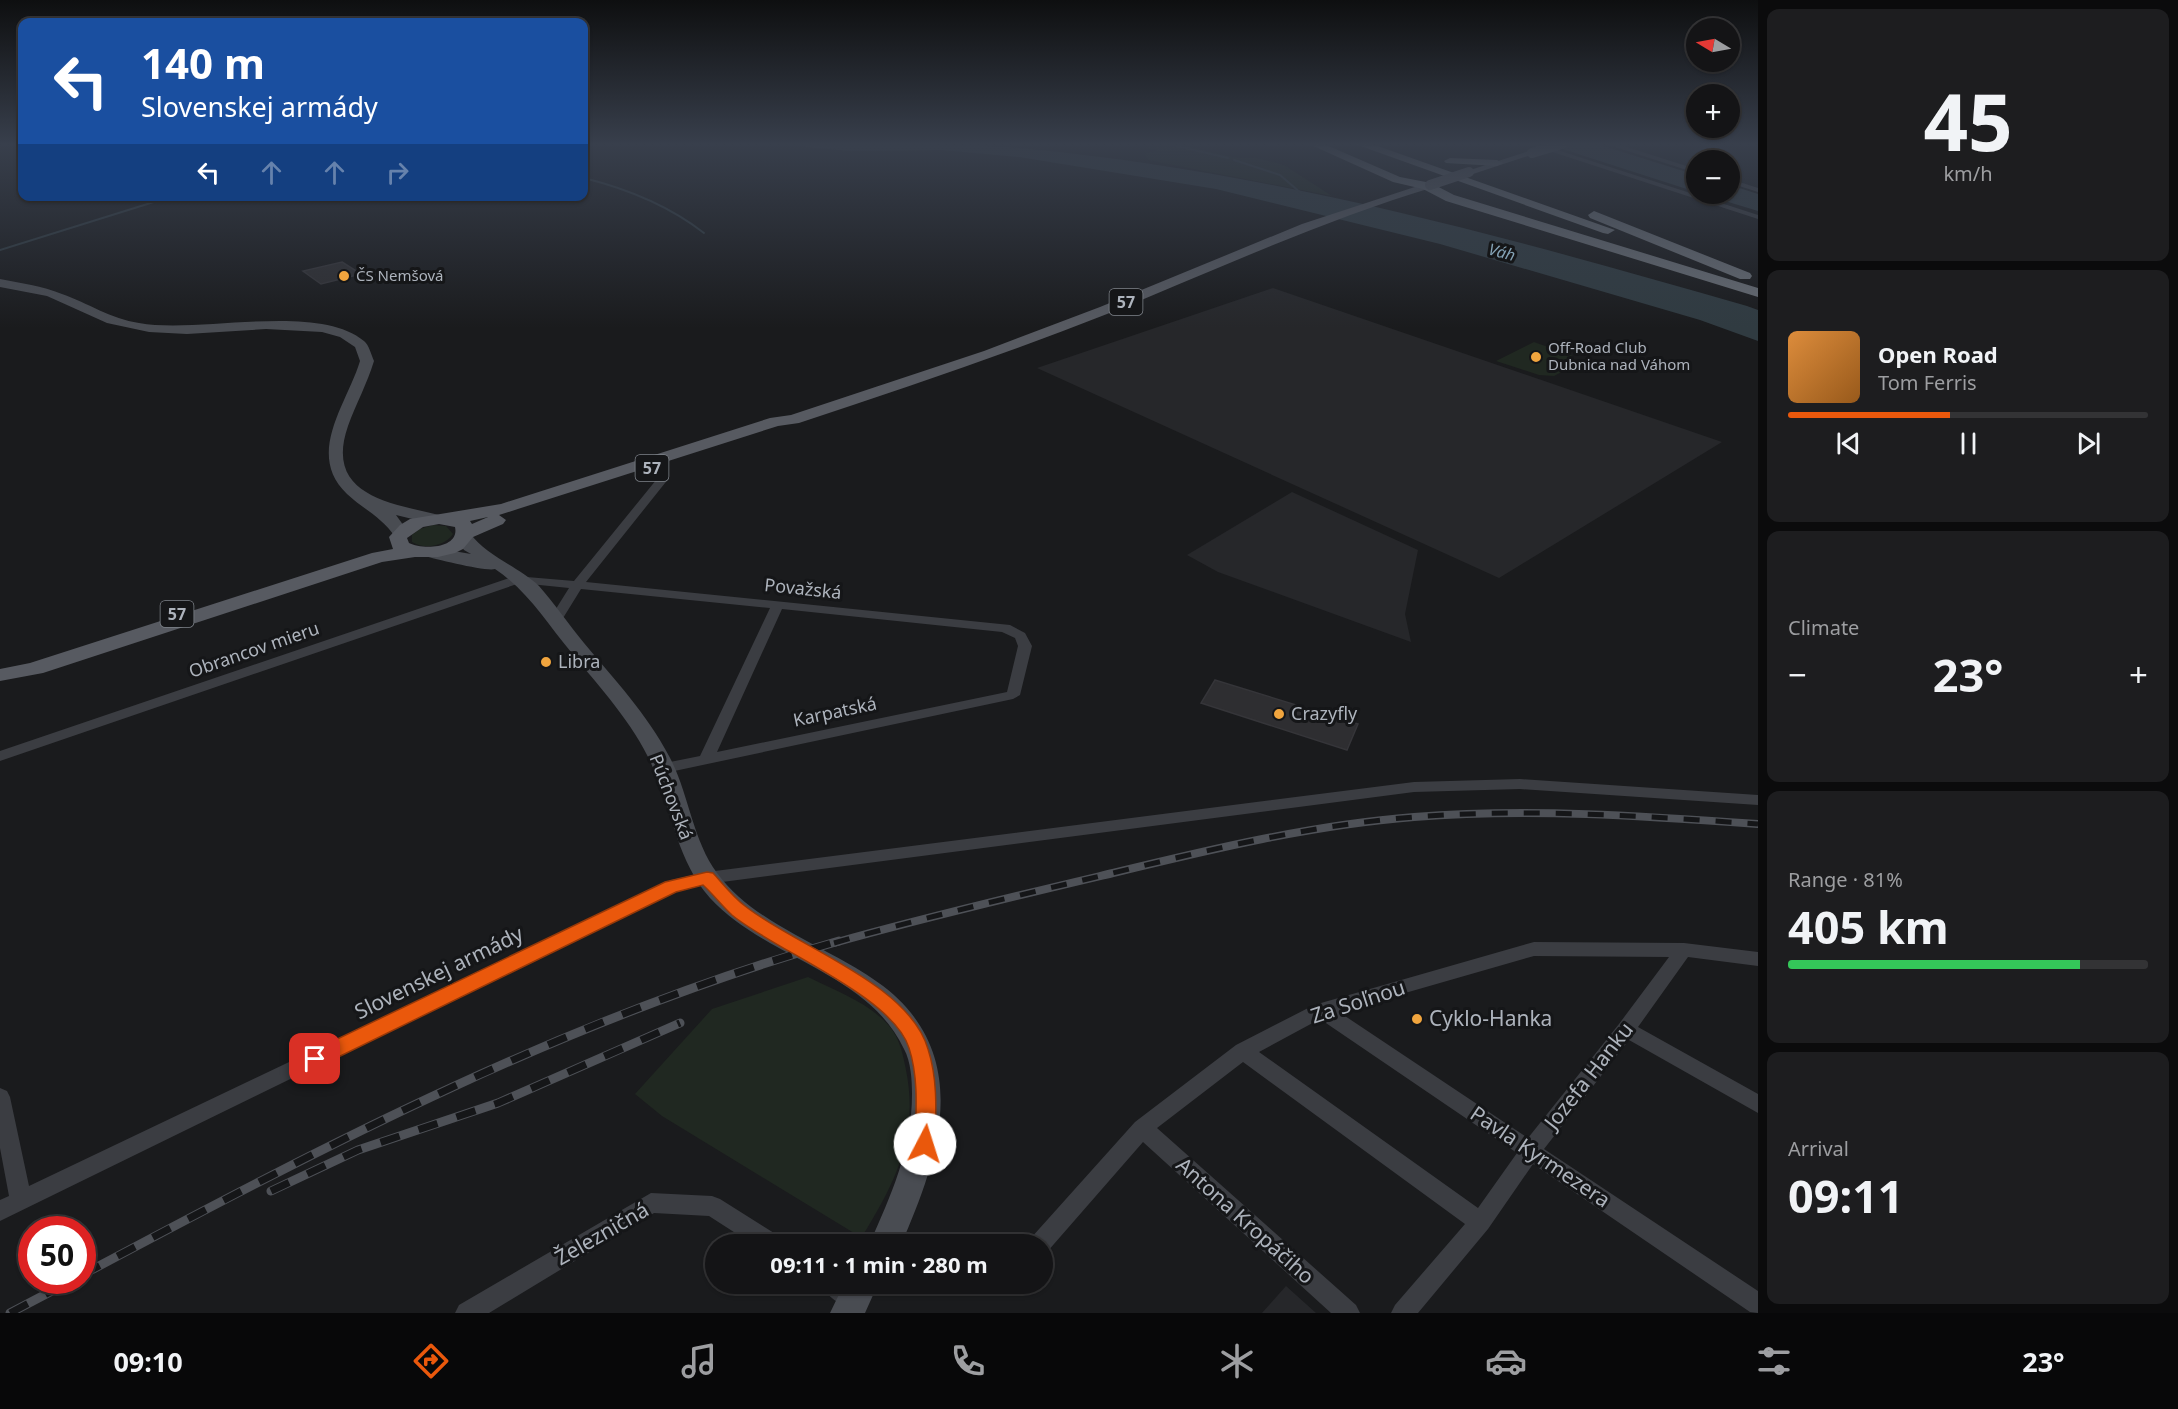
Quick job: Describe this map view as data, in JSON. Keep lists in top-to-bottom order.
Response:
{
  "streets": {
    "main road": ["57", "Púchovská"],
    "street": [
      "Považská",
      "Obrancov mieru",
      "Karpatská",
      "Slovenskej armády",
      "Za Soľnou",
      "Jozefa Hanku",
      "Pavla Kyrmezera",
      "Antona Kropáčiho",
      "Železničná"
    ]
  },
  "crossings": [
    ["57", "Púchovská"],
    ["Považská", "Obrancov mieru"],
    ["Považská", "Karpatská"],
    ["Považská", "Púchovská"],
    ["Obrancov mieru", "Púchovská"],
    ["Karpatská", "Púchovská"],
    ["Púchovská", "Slovenskej armády"],
    ["Za Soľnou", "Jozefa Hanku"],
    ["Za Soľnou", "Pavla Kyrmezera"],
    ["Za Soľnou", "Antona Kropáčiho"],
    ["Jozefa Hanku", "Pavla Kyrmezera"]
  ],
  "water": ["Váh"],
  "places": [
    "ČS Nemšová",
    "Off-Road Club Dubnica nad Váhom",
    "Libra",
    "Crazyfly",
    "Cyklo-Hanka"
  ],
  "north": "left",
  "page": {
    "tile": [
      ["45", "km/h"],
      "Climate",
      ["Range · 81%", "405 km"],
      ["Arrival", "09:11"]
    ],
    "map_buttons": ["+", "−"],
    "turn": ["140 m", "Slovenskej armády"],
    "song": ["Open Road", "Tom Ferris"],
    "heat": ["−", "23°", "+"],
    "limit": "50",
    "trip": "09:11 · 1 min · 280 m",
    "tabs": ["09:10", "23°"]
  }
}
